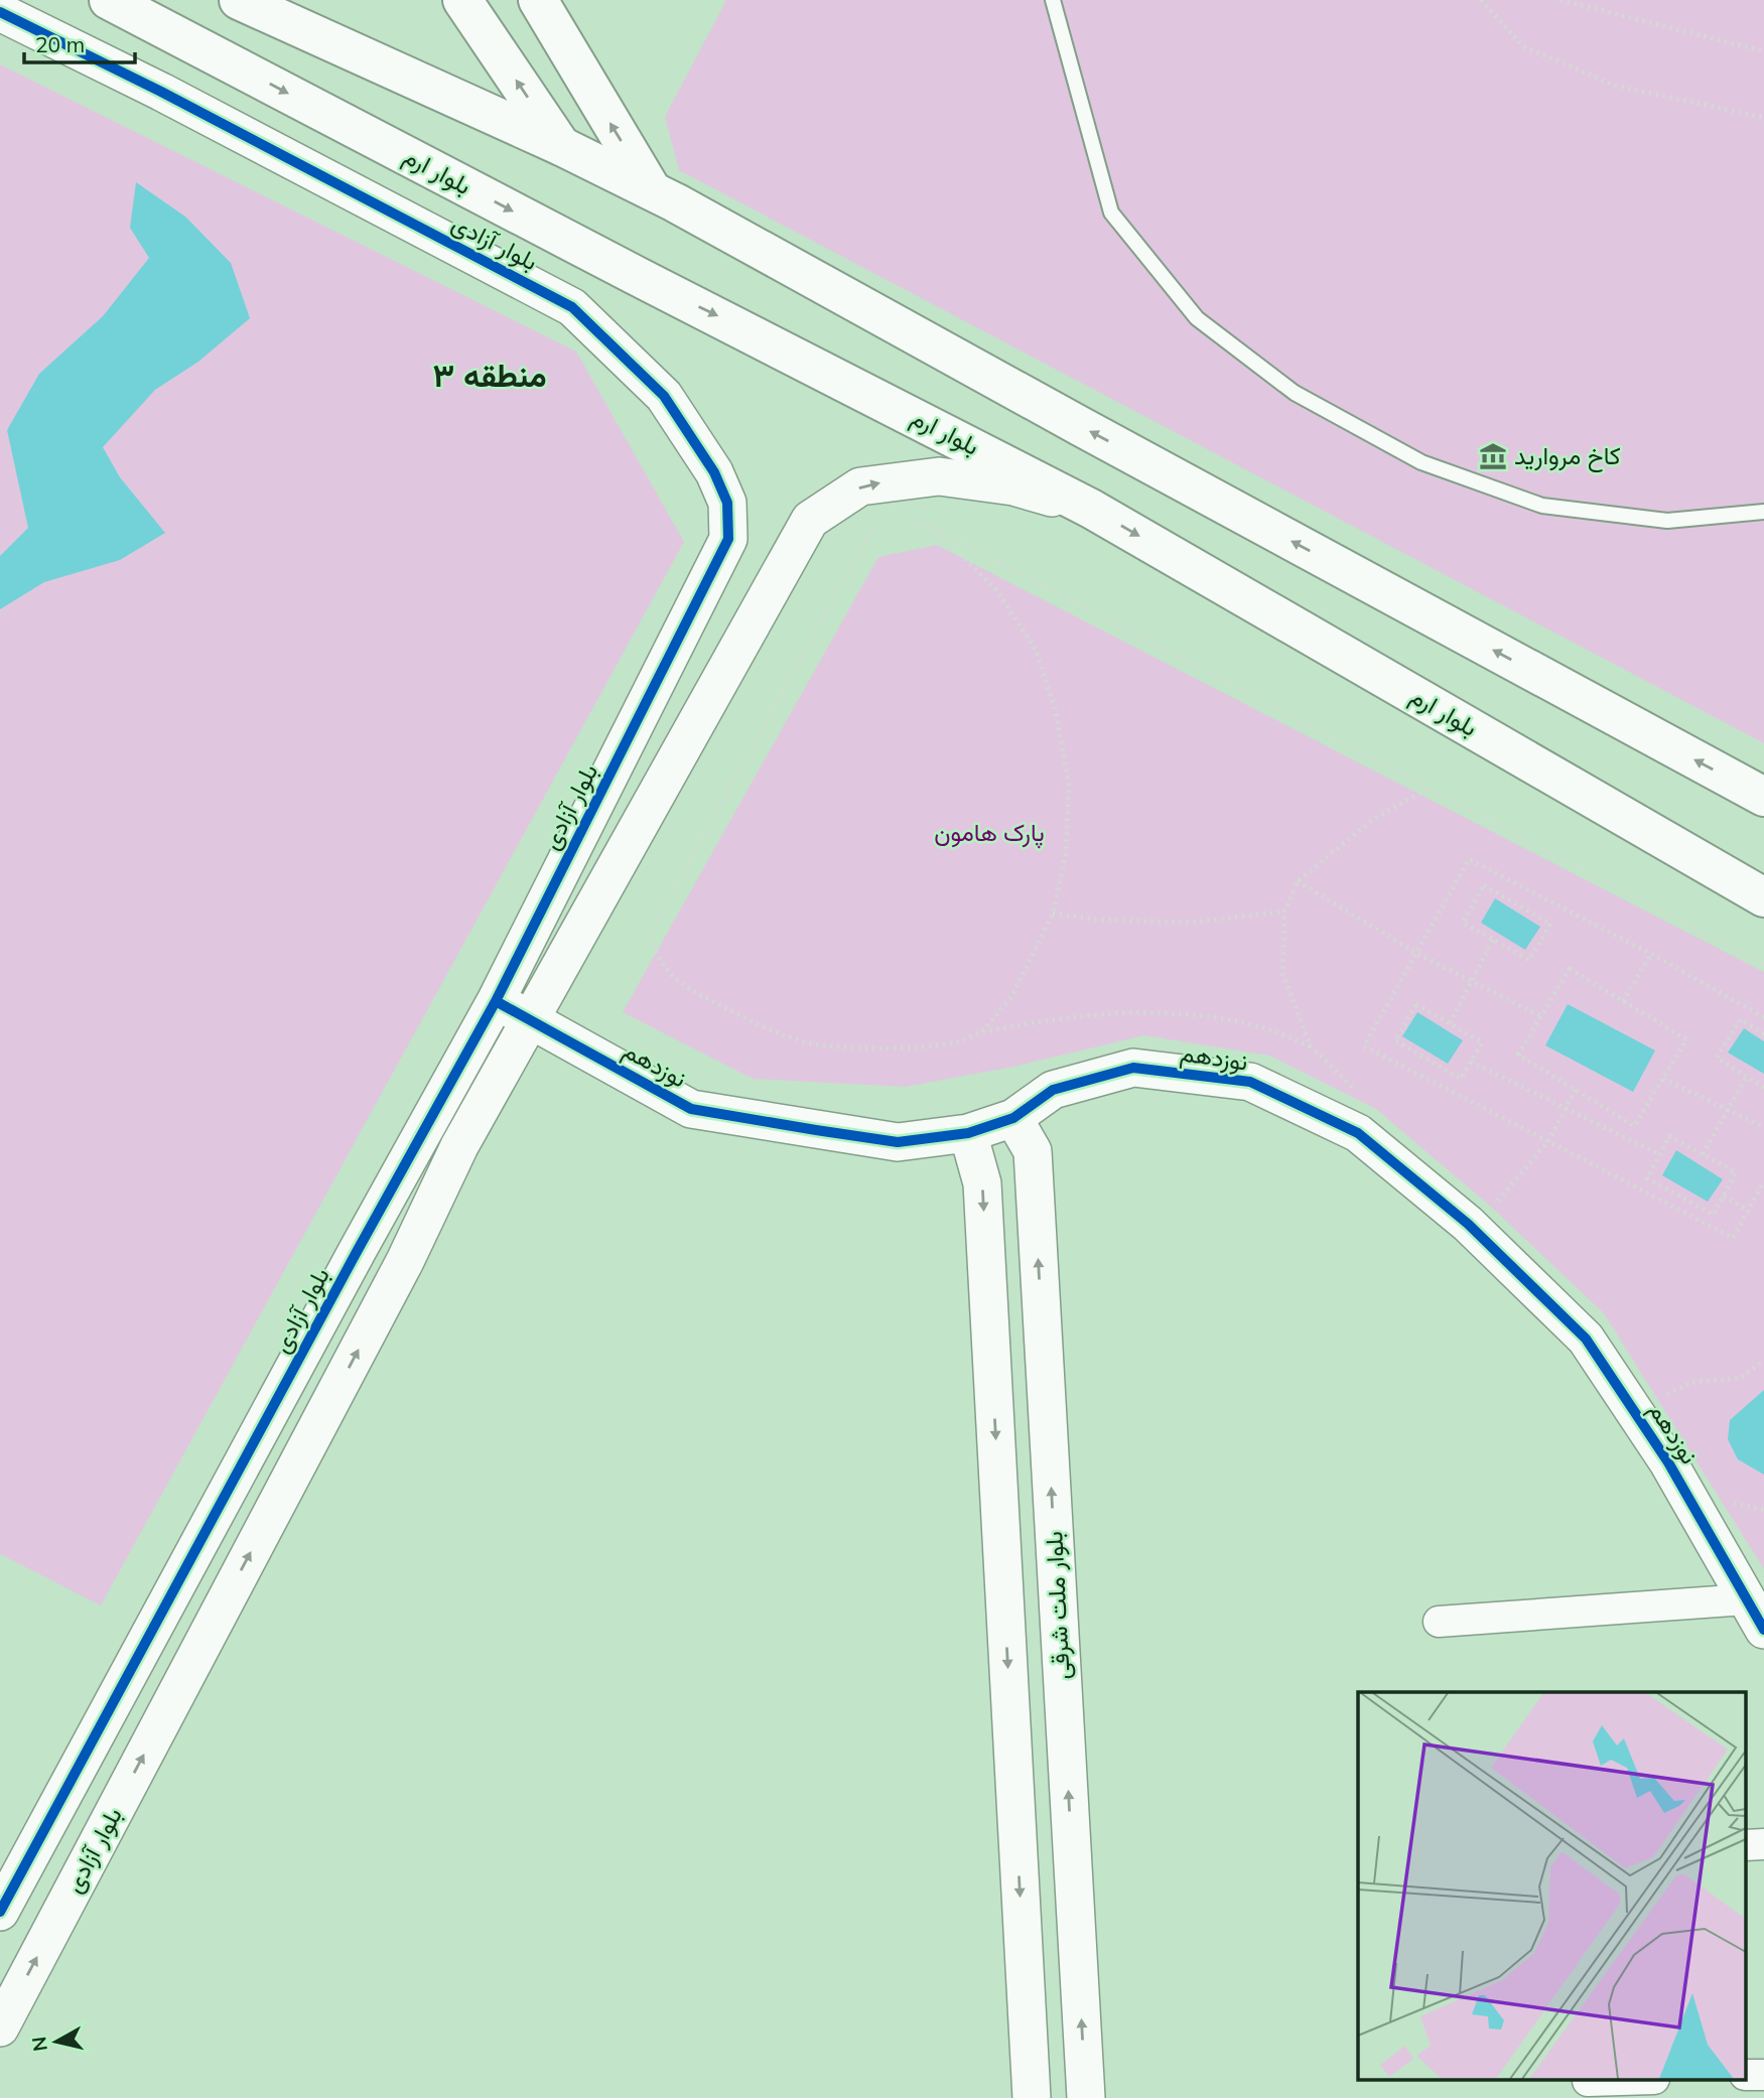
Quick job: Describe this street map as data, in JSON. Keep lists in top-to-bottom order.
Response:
{
  "streets": {
    "main road": ["بلوار ارم"],
    "street": ["بلوار آزادی", "نوزدهم", "بلوار ملت شرقی"]
  },
  "crossings": [
    ["بلوار ارم", "بلوار آزادی"],
    ["بلوار آزادی", "نوزدهم"],
    ["نوزدهم", "بلوار ملت شرقی"]
  ],
  "districts": ["منطقه ۳"],
  "parks": ["پارک هامون"],
  "places": {
    "museum": ["کاخ مروارید"]
  },
  "scale_bar": "20 m",
  "north": "left"
}
